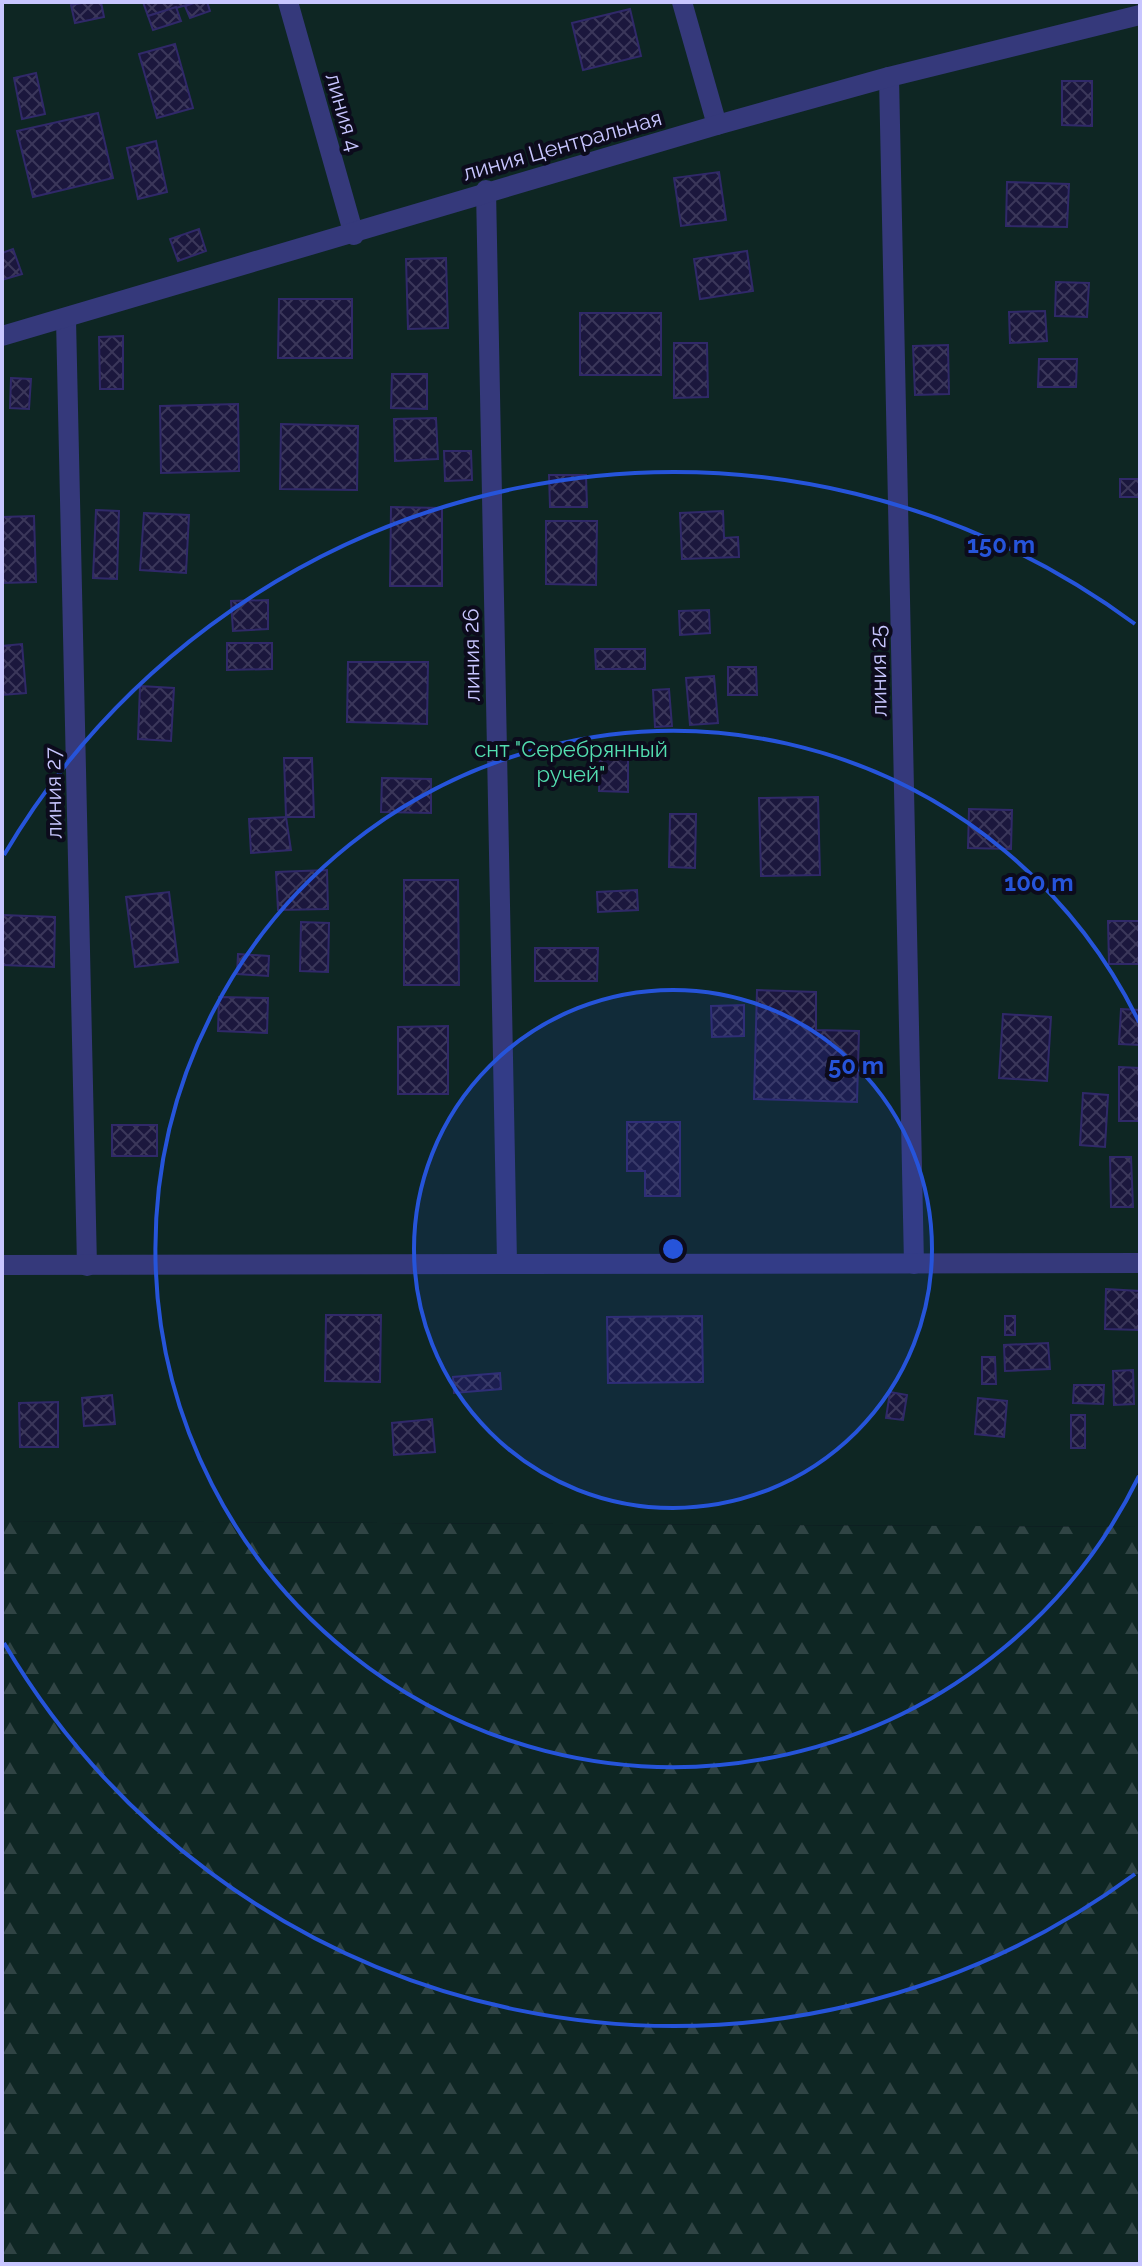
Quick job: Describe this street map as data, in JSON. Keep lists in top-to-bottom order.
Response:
{
  "streets": {
    "street": [
      "линия 4",
      "линия Центральная",
      "линия 26",
      "линия 25",
      "линия 27"
    ]
  },
  "crossings": [
    ["линия 4", "линия Центральная"],
    ["линия Центральная", "линия 26"],
    ["линия Центральная", "линия 25"],
    ["линия Центральная", "линия 27"]
  ],
  "parks": ["снт \"Серебрянный ручей\""],
  "rings": ["150 m", "100 m", "50 m"]
}
